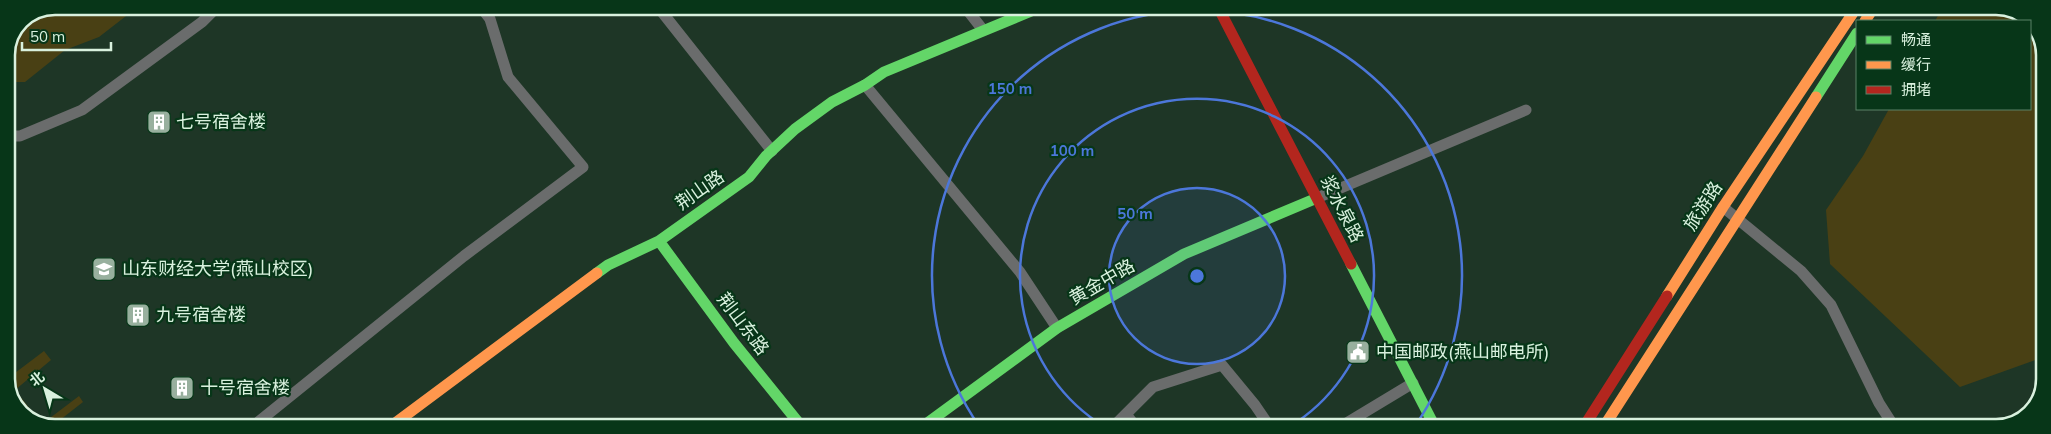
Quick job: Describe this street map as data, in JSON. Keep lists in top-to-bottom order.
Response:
{
  "streets": {
    "main road": [
      "荆山路",
      "旅游路",
      "浆水泉路",
      "黄金中路",
      "荆山东路"
    ]
  },
  "crossings": [
    ["荆山路", "荆山东路"],
    ["浆水泉路", "黄金中路"]
  ],
  "places": {
    "building": ["七号宿舍楼", "九号宿舍楼", "十号宿舍楼"],
    "school or university": ["山东财经大学(燕山校区)"],
    "public building": ["中国邮政(燕山邮电所)"]
  },
  "legend": ["畅通", "缓行", "拥堵"],
  "scale_bar": "50 m",
  "north": "top left",
  "rings": ["150 m", "100 m", "50 m"]
}
